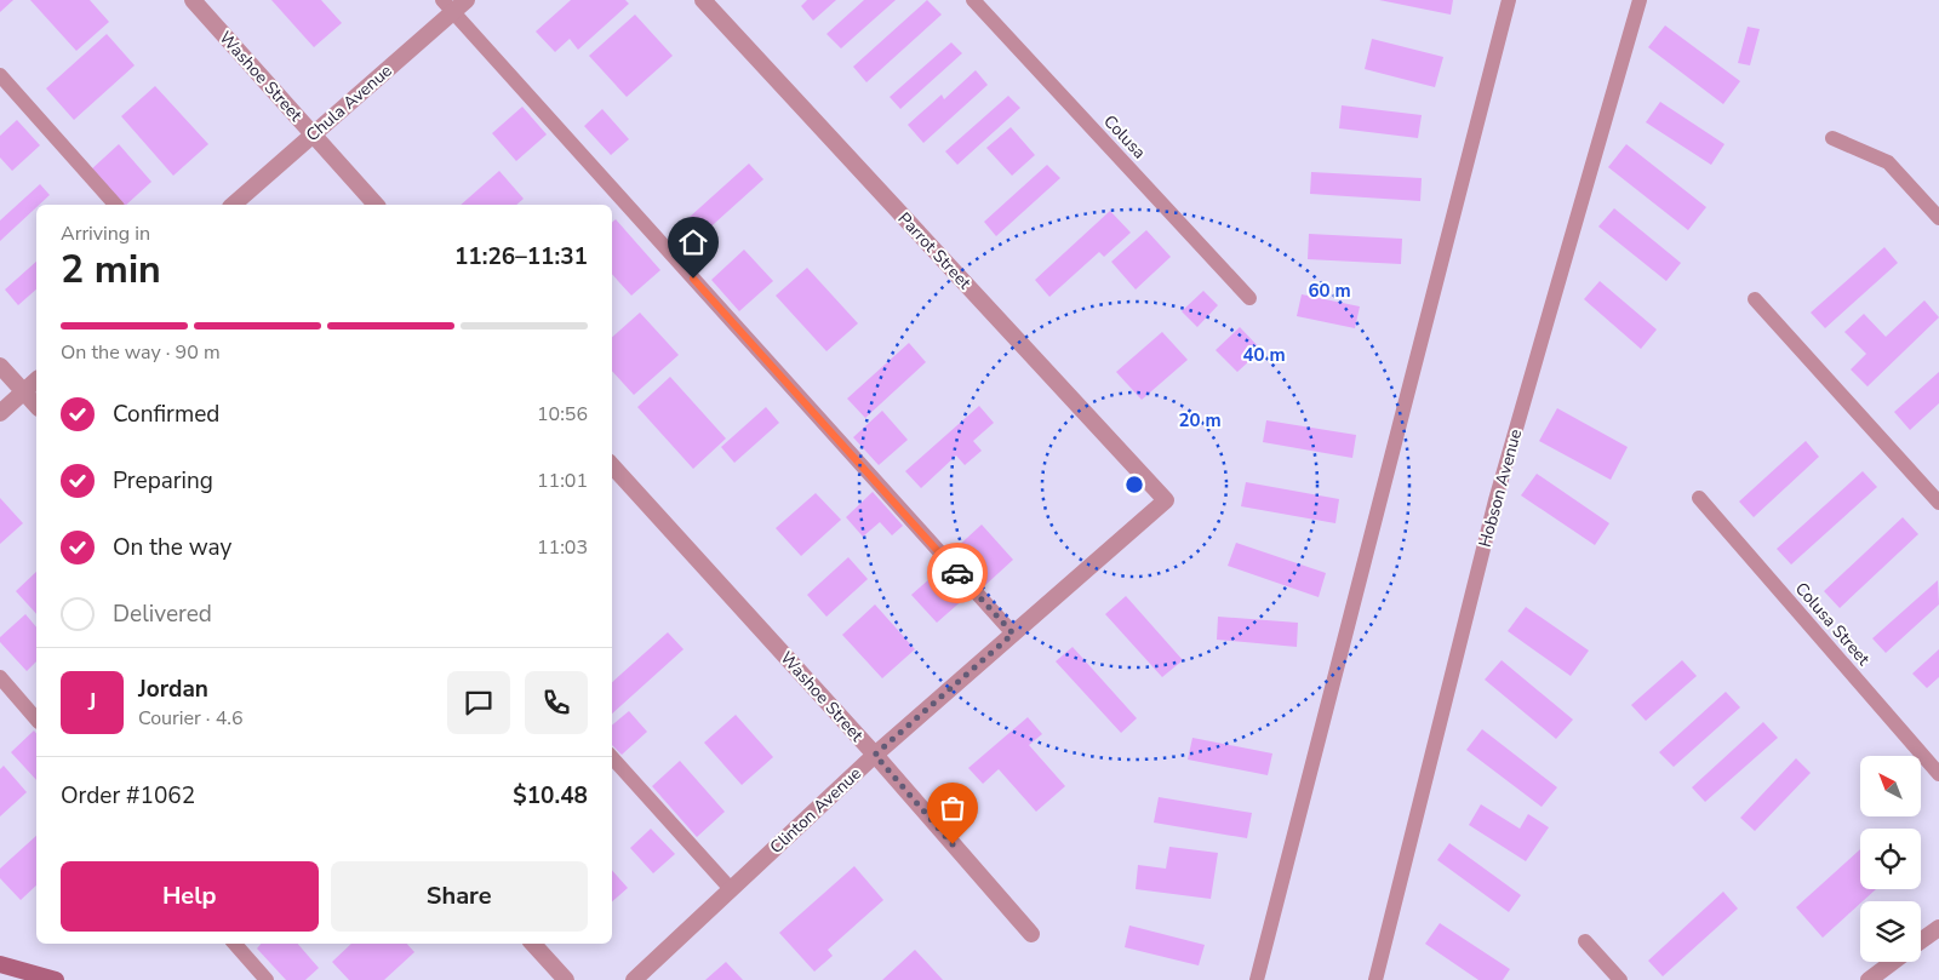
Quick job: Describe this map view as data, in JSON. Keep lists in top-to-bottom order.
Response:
{
  "streets": {
    "street": [
      "Washoe Street",
      "Chula Avenue",
      "Parrot Street",
      "Clinton Avenue"
    ],
    "lane": ["Colusa", "Hobson Avenue", "Colusa Street"]
  },
  "crossings": [
    ["Washoe Street", "Chula Avenue"],
    ["Washoe Street", "Clinton Avenue"],
    ["Parrot Street", "Clinton Avenue"]
  ],
  "north": "top left",
  "page": {
    "heading": ["2 min", "Arriving in", "11:26–11:31"],
    "panel": [
      "Jordan",
      "Courier · 4.6",
      "Order #1062",
      "$10.48"
    ],
    "bar": "On the way · 90 m",
    "list": [
      ["Confirmed", "10:56"],
      ["Preparing", "11:01"],
      ["On the way", "11:03"],
      "Delivered"
    ],
    "round": "J",
    "buttons": ["Help", "Share"]
  },
  "rings": ["60 m", "40 m", "20 m"]
}
